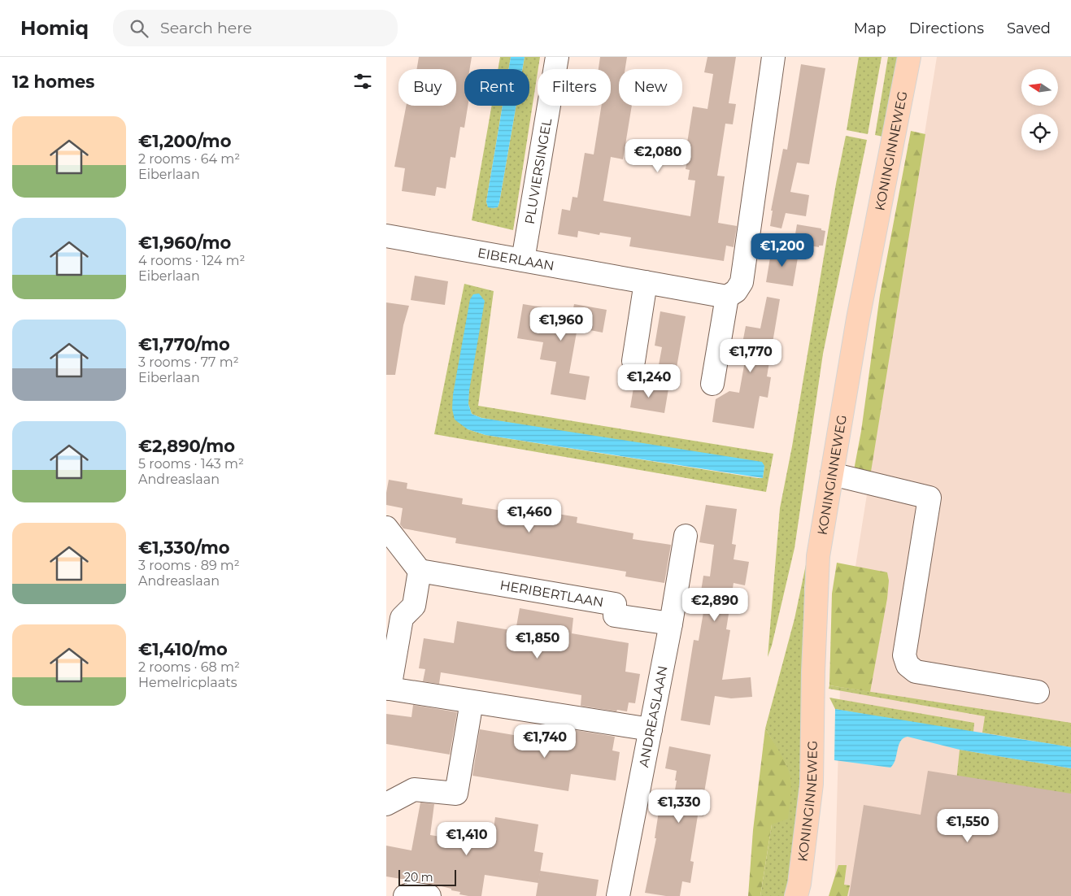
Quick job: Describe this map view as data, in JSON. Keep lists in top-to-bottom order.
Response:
{
  "streets": {
    "main road": ["KONINGINNEWEG"],
    "street": [
      "PLUVIERSINGEL",
      "EIBERLAAN",
      "HERIBERTLAAN",
      "ANDREASLAAN"
    ]
  },
  "crossings": [
    ["PLUVIERSINGEL", "EIBERLAAN"],
    ["HERIBERTLAAN", "ANDREASLAAN"]
  ],
  "scale_bar": "20 m",
  "north": "left",
  "page": {
    "header": "Homiq",
    "search": "Search here",
    "nav": ["Map", "Directions", "Saved"],
    "heading": "12 homes",
    "chip": [
      "Buy",
      "Rent",
      "Filters",
      "New"
    ],
    "list": [
      {
        "name": "€1,200/mo",
        "note": "2 rooms · 64 m² · Eiberlaan"
      },
      {
        "name": "€1,960/mo",
        "note": "4 rooms · 124 m² · Eiberlaan"
      },
      {
        "name": "€1,770/mo",
        "note": "3 rooms · 77 m² · Eiberlaan"
      },
      {
        "name": "€2,890/mo",
        "note": "5 rooms · 143 m² · Andreaslaan"
      },
      {
        "name": "€1,330/mo",
        "note": "3 rooms · 89 m² · Andreaslaan"
      },
      {
        "name": "€1,410/mo",
        "note": "2 rooms · 68 m² · Hemelricplaats"
      }
    ],
    "price": [
      "€2,080",
      "€1,200",
      "€1,960",
      "€1,770",
      "€1,240",
      "€1,460",
      "€2,890",
      "€1,850",
      "€1,740",
      "€1,330",
      "€1,550",
      "€1,410"
    ],
    "scale": "20 m"
  }
}
